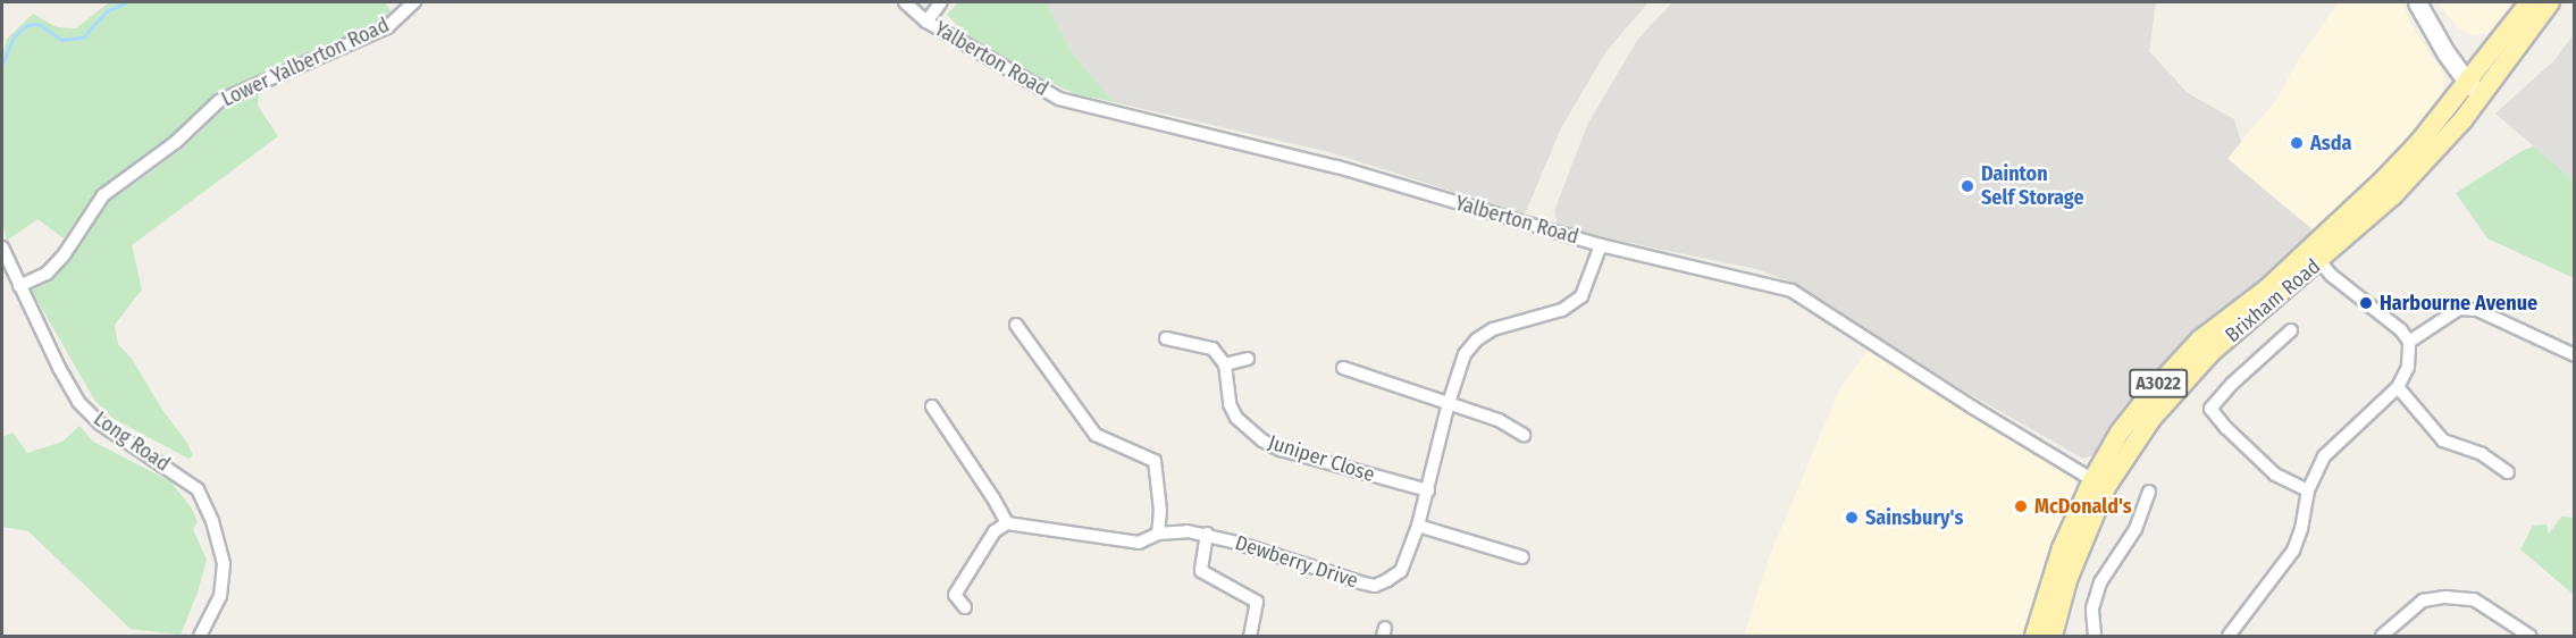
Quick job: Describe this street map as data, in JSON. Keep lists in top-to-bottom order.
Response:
{
  "streets": {
    "main road": ["Brixham Road", "A3022"],
    "street": [
      "Yalberton Road",
      "Lower Yalberton Road",
      "Long Road",
      "Juniper Close",
      "Dewberry Drive"
    ]
  },
  "crossings": [
    ["Yalberton Road", "Brixham Road"],
    ["Yalberton Road", "Dewberry Drive"],
    ["Lower Yalberton Road", "Long Road"],
    ["Juniper Close", "Dewberry Drive"]
  ],
  "places": [
    "Asda",
    "Dainton Self Storage",
    "Harbourne Avenue",
    "McDonald's",
    "Sainsbury's"
  ]
}
